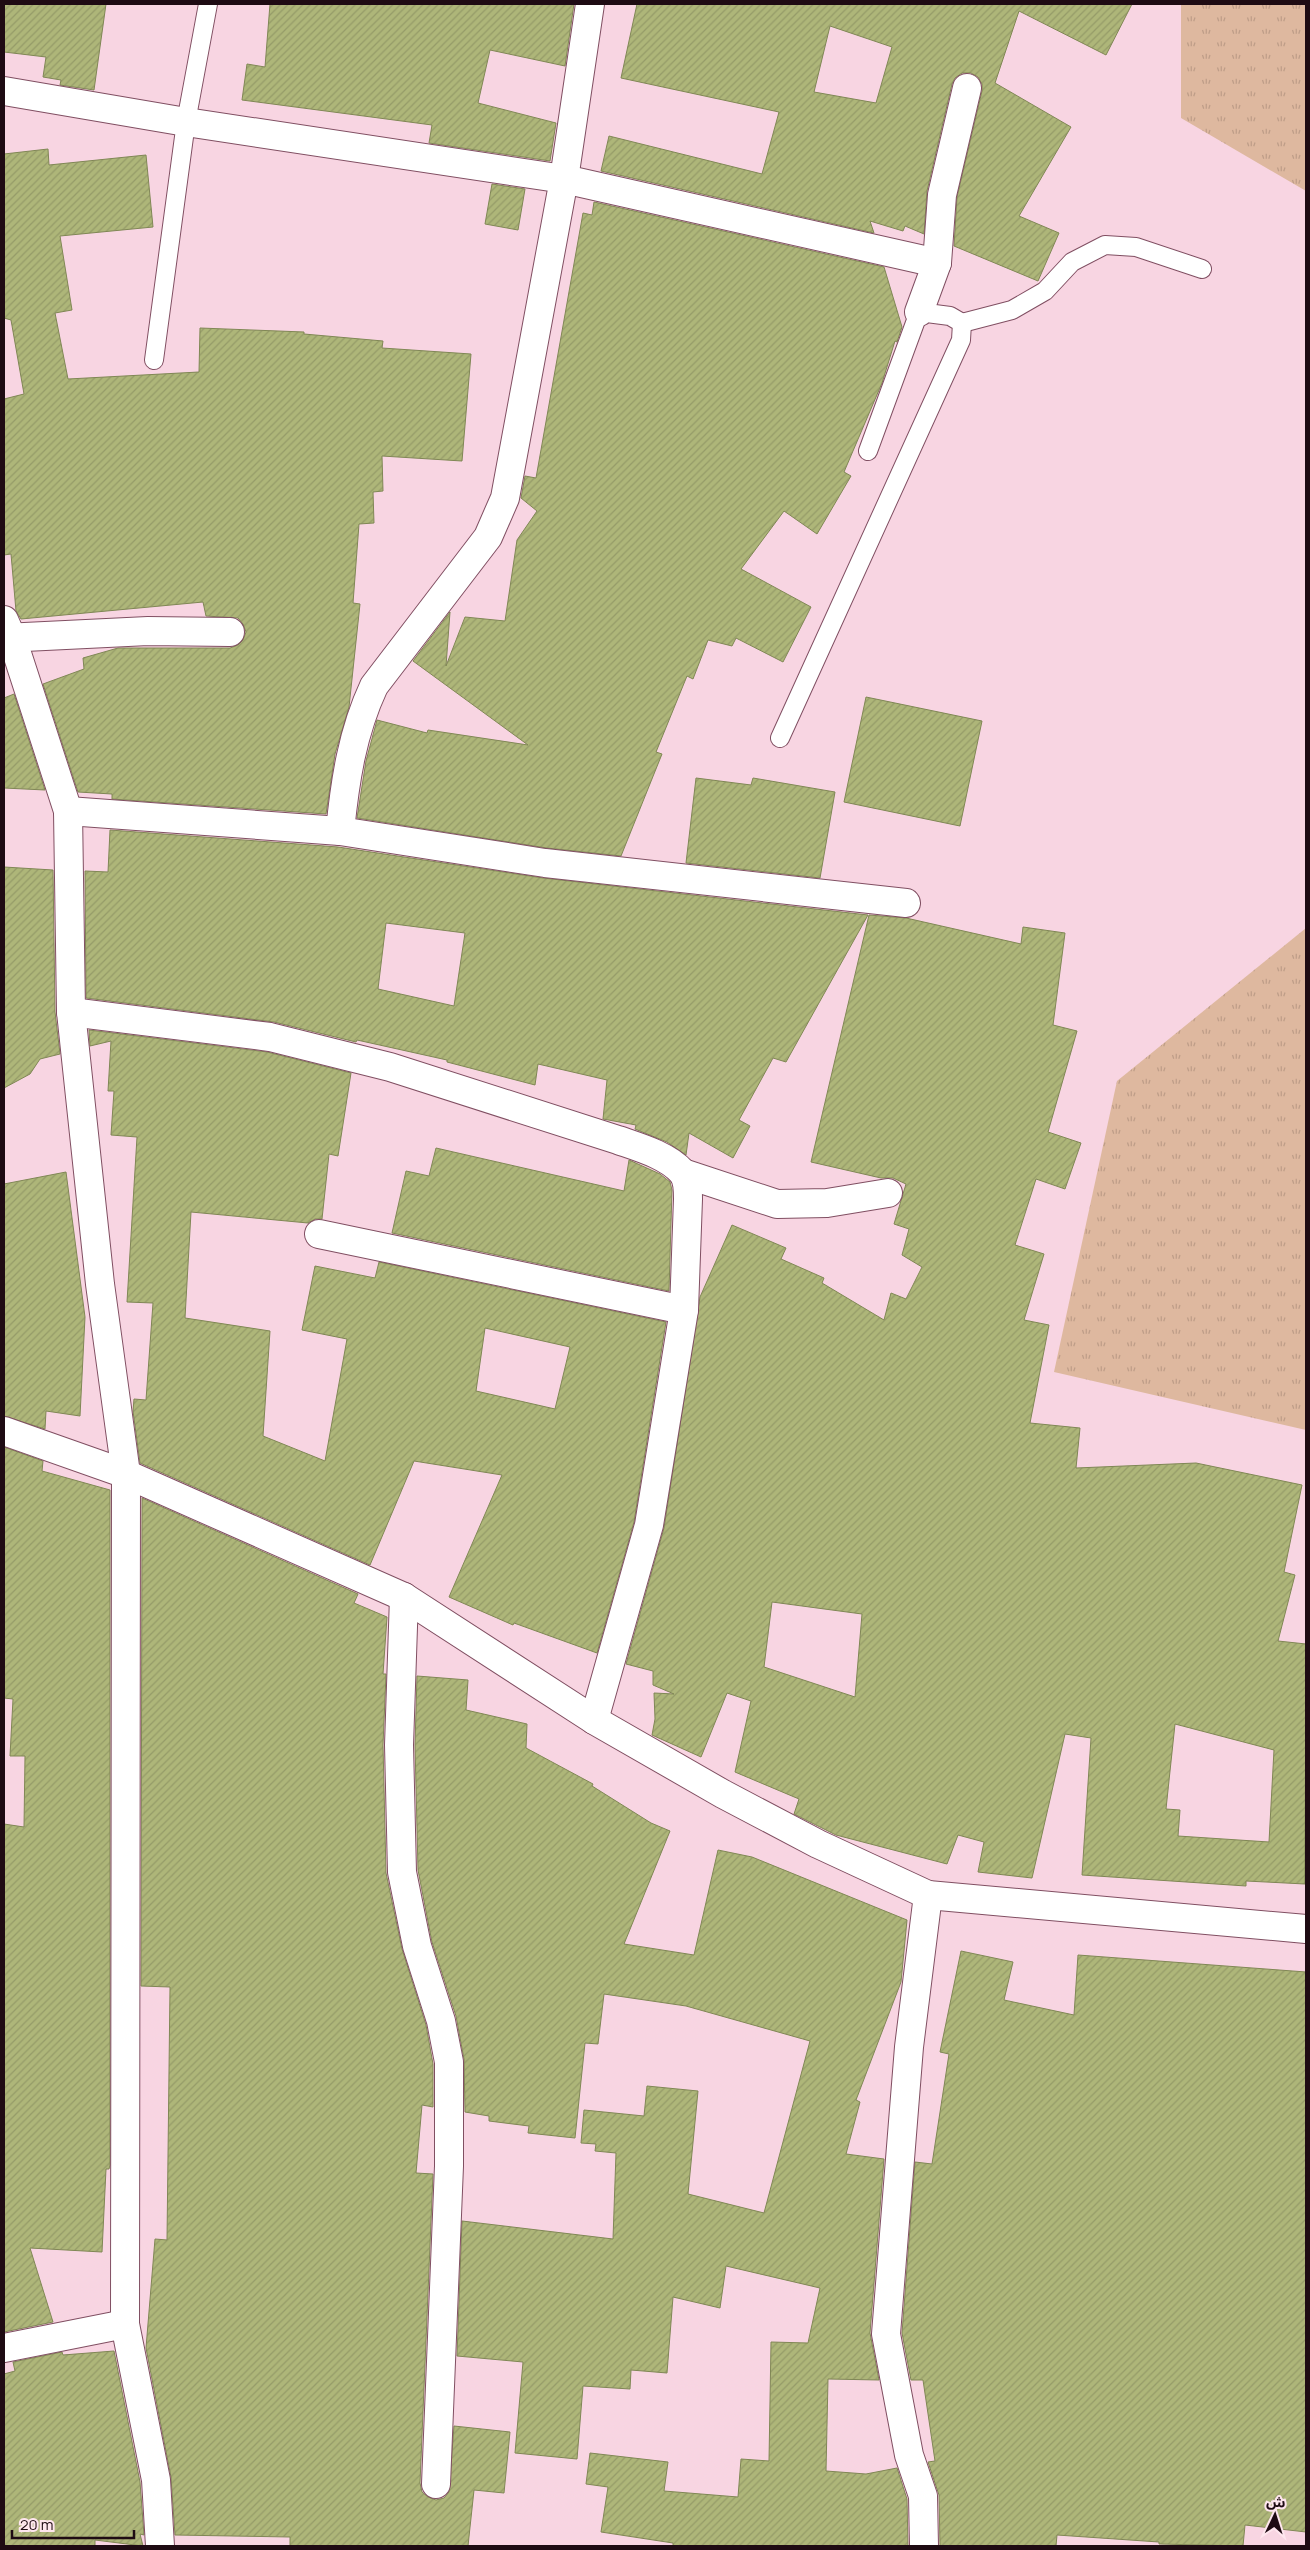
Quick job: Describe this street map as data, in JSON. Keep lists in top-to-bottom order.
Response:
{
  "scale_bar": "20 m",
  "north": "top"
}
